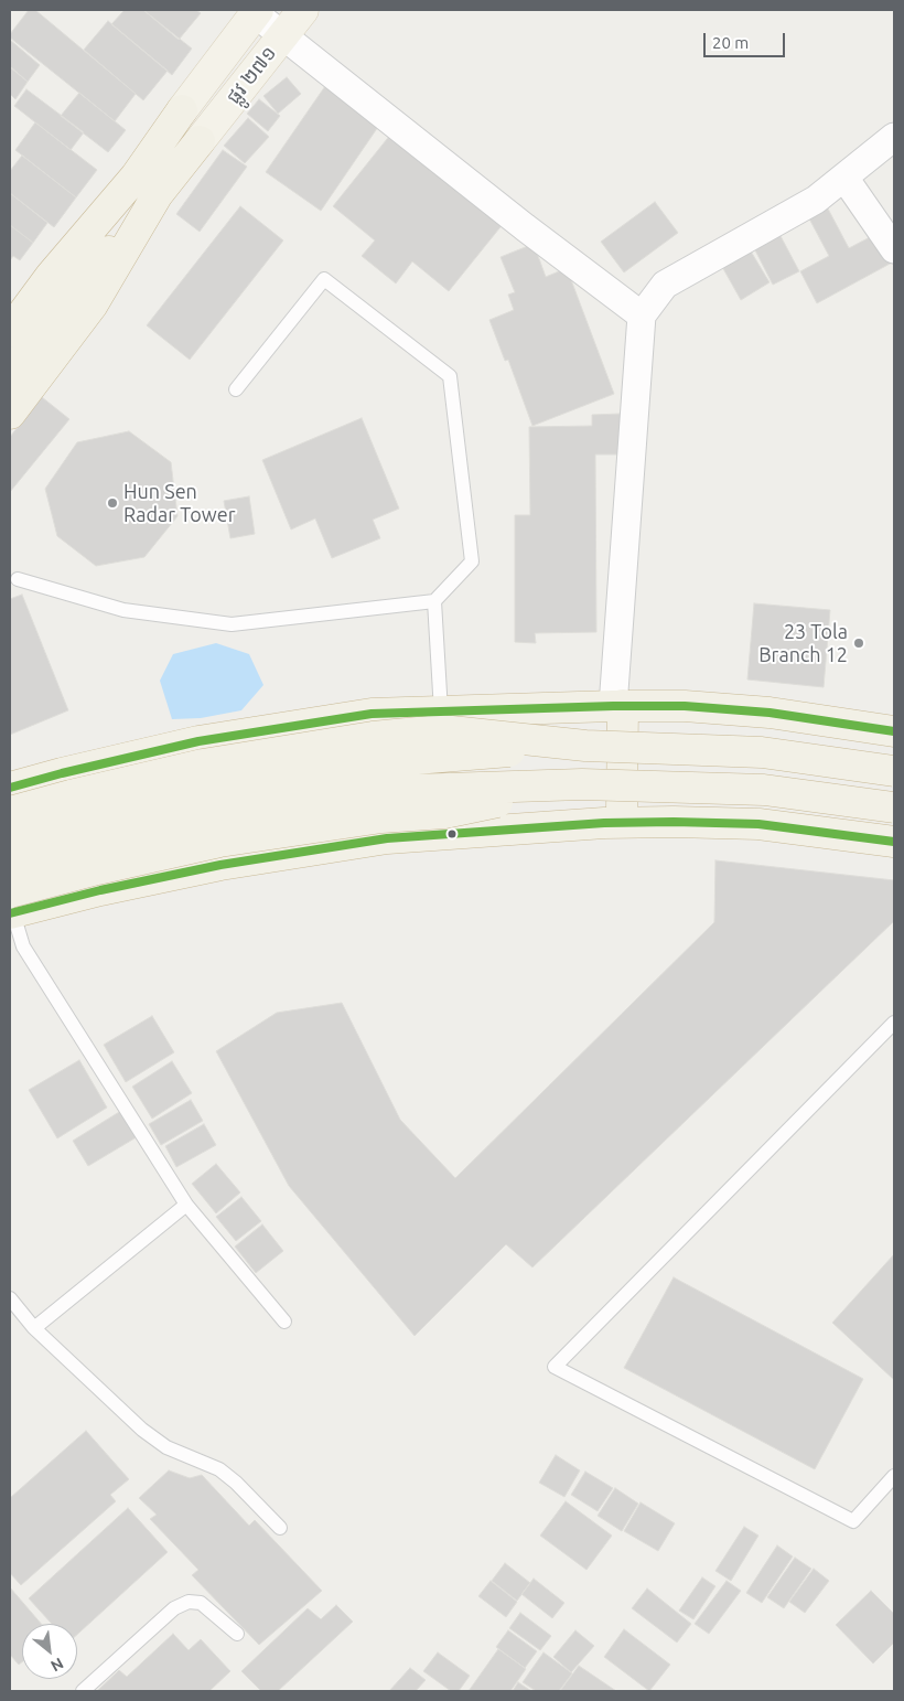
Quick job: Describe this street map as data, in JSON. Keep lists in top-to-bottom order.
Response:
{
  "streets": {
    "main road": ["ផ្លូវ ២៧១"]
  },
  "places": ["Hun Sen Radar Tower", "23 Tola Branch 12"],
  "scale_bar": "20 m",
  "north": "bottom right"
}
